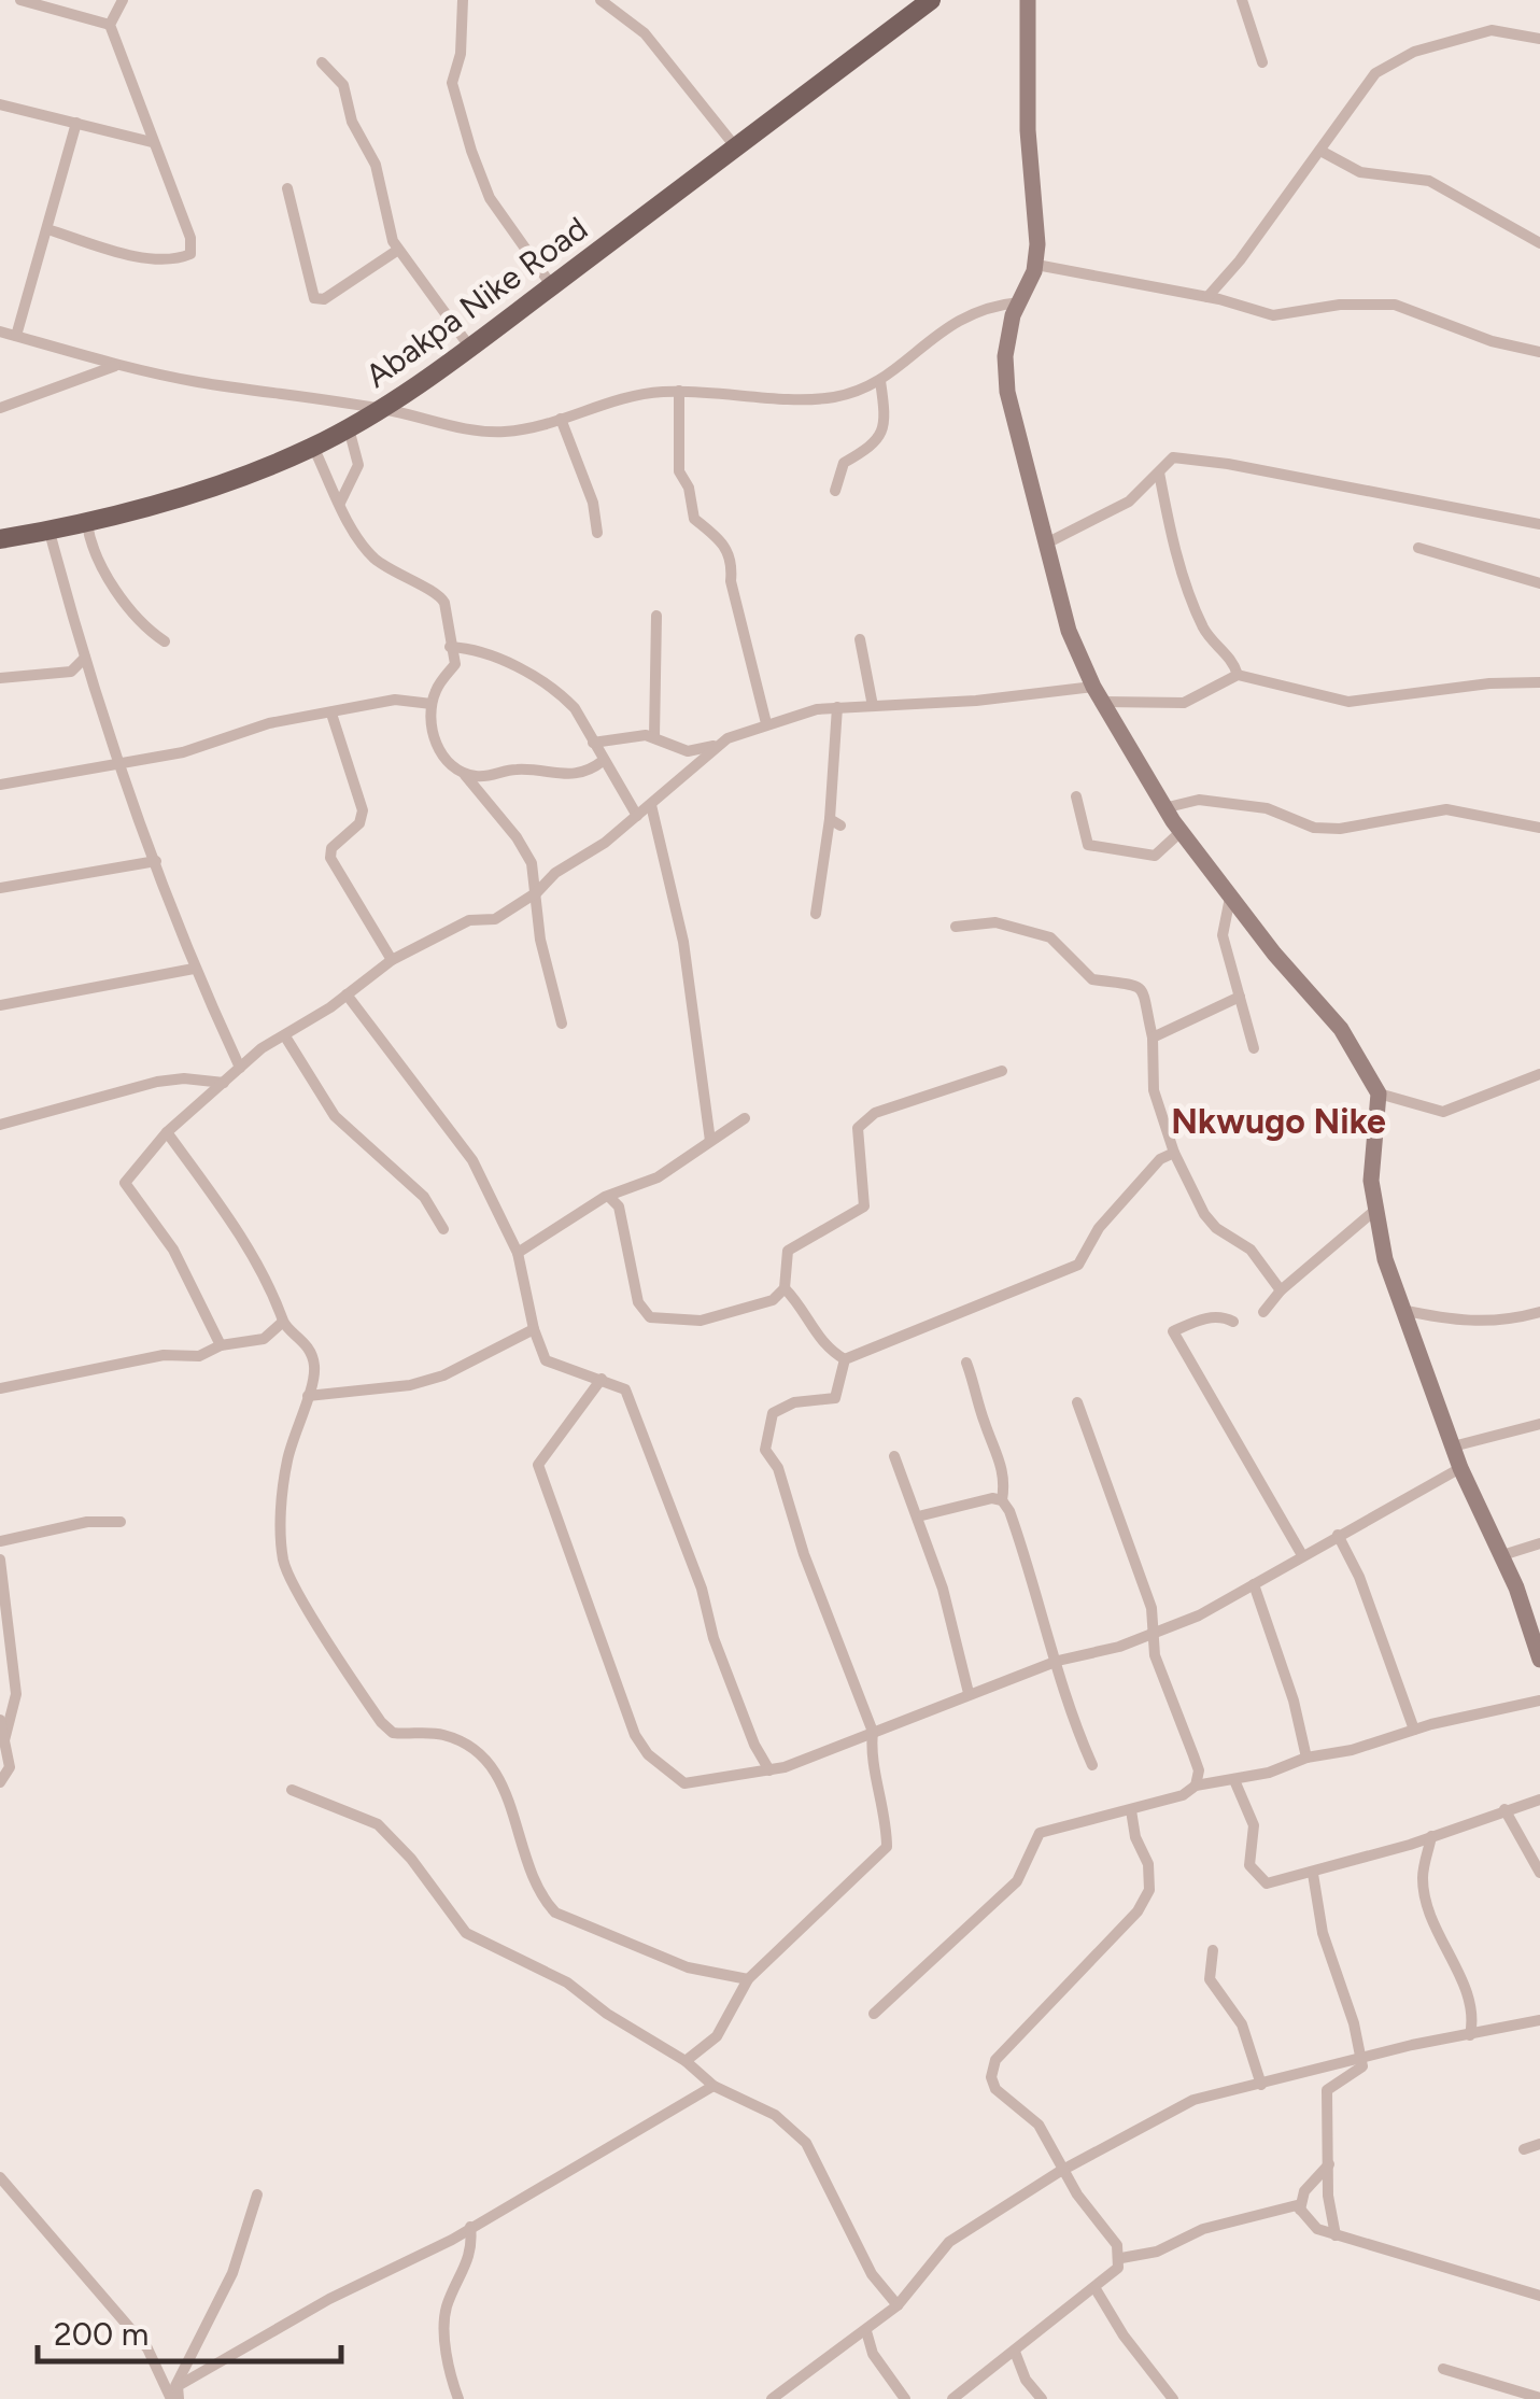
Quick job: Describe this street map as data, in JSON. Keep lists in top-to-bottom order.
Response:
{
  "streets": {
    "main road": ["Abakpa Nike Road"]
  },
  "districts": ["Nkwugo Nike"],
  "scale_bar": "200 m"
}
